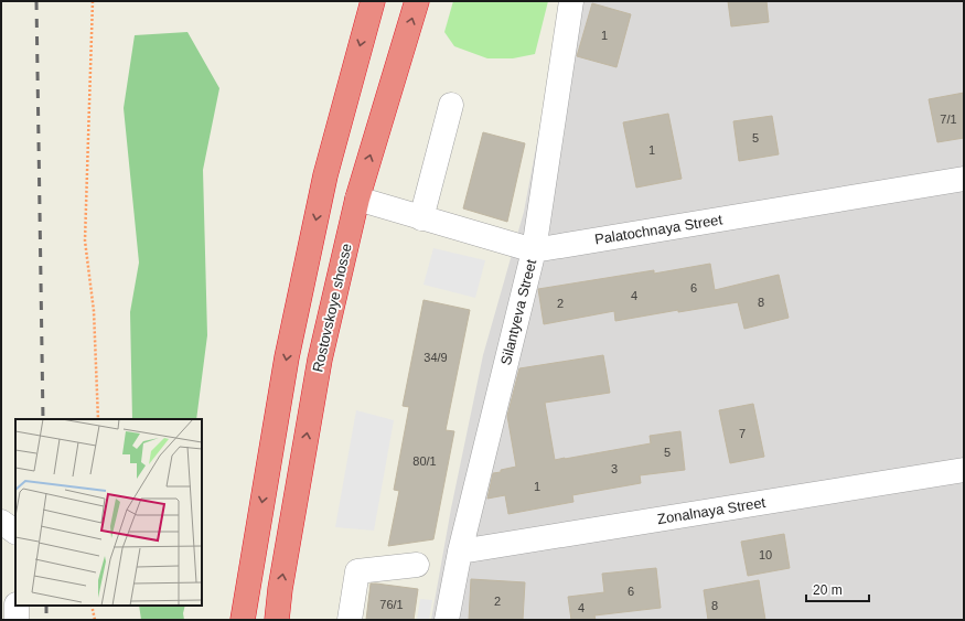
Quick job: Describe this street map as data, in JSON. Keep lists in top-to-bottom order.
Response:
{
  "streets": {
    "highway": ["Rostovskoye shosse"],
    "street": ["Palatochnaya Street", "Silantyeva Street", "Zonalnaya Street"]
  },
  "crossings": [
    ["Palatochnaya Street", "Rostovskoye shosse"],
    ["Palatochnaya Street", "Silantyeva Street"],
    ["Silantyeva Street", "Zonalnaya Street"]
  ],
  "house_numbers": [
    "1",
    "7/1",
    "5",
    "1",
    "6",
    "4",
    "8",
    "2",
    "34/9",
    "7",
    "5",
    "80/1",
    "3",
    "1",
    "10",
    "6",
    "2",
    "76/1",
    "8",
    "4"
  ],
  "scale_bar": "20 m"
}
